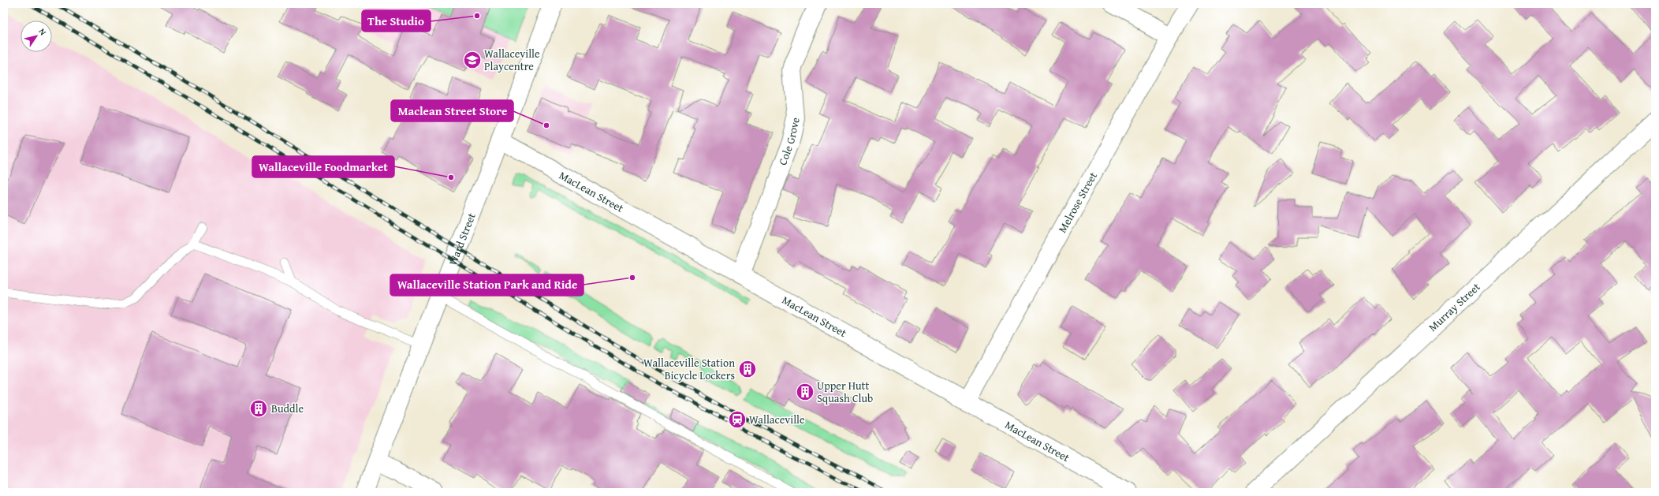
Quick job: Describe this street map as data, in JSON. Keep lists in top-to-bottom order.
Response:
{
  "streets": {
    "street": [
      "Cole Grove",
      "MacLean Street",
      "Melrose Street",
      "Ward Street",
      "Murray Street"
    ]
  },
  "crossings": [
    ["Cole Grove", "MacLean Street"],
    ["MacLean Street", "Melrose Street"],
    ["MacLean Street", "Ward Street"]
  ],
  "places": {
    "other": [
      "The Studio",
      "Maclean Street Store",
      "Wallaceville Foodmarket",
      "Wallaceville Station Park and Ride"
    ],
    "school or university": ["Wallaceville Playcentre"],
    "building": ["Wallaceville Station Bicycle Lockers", "Upper Hutt Squash Club", "Buddle"],
    "station": ["Wallaceville"]
  },
  "north": "top right"
}
